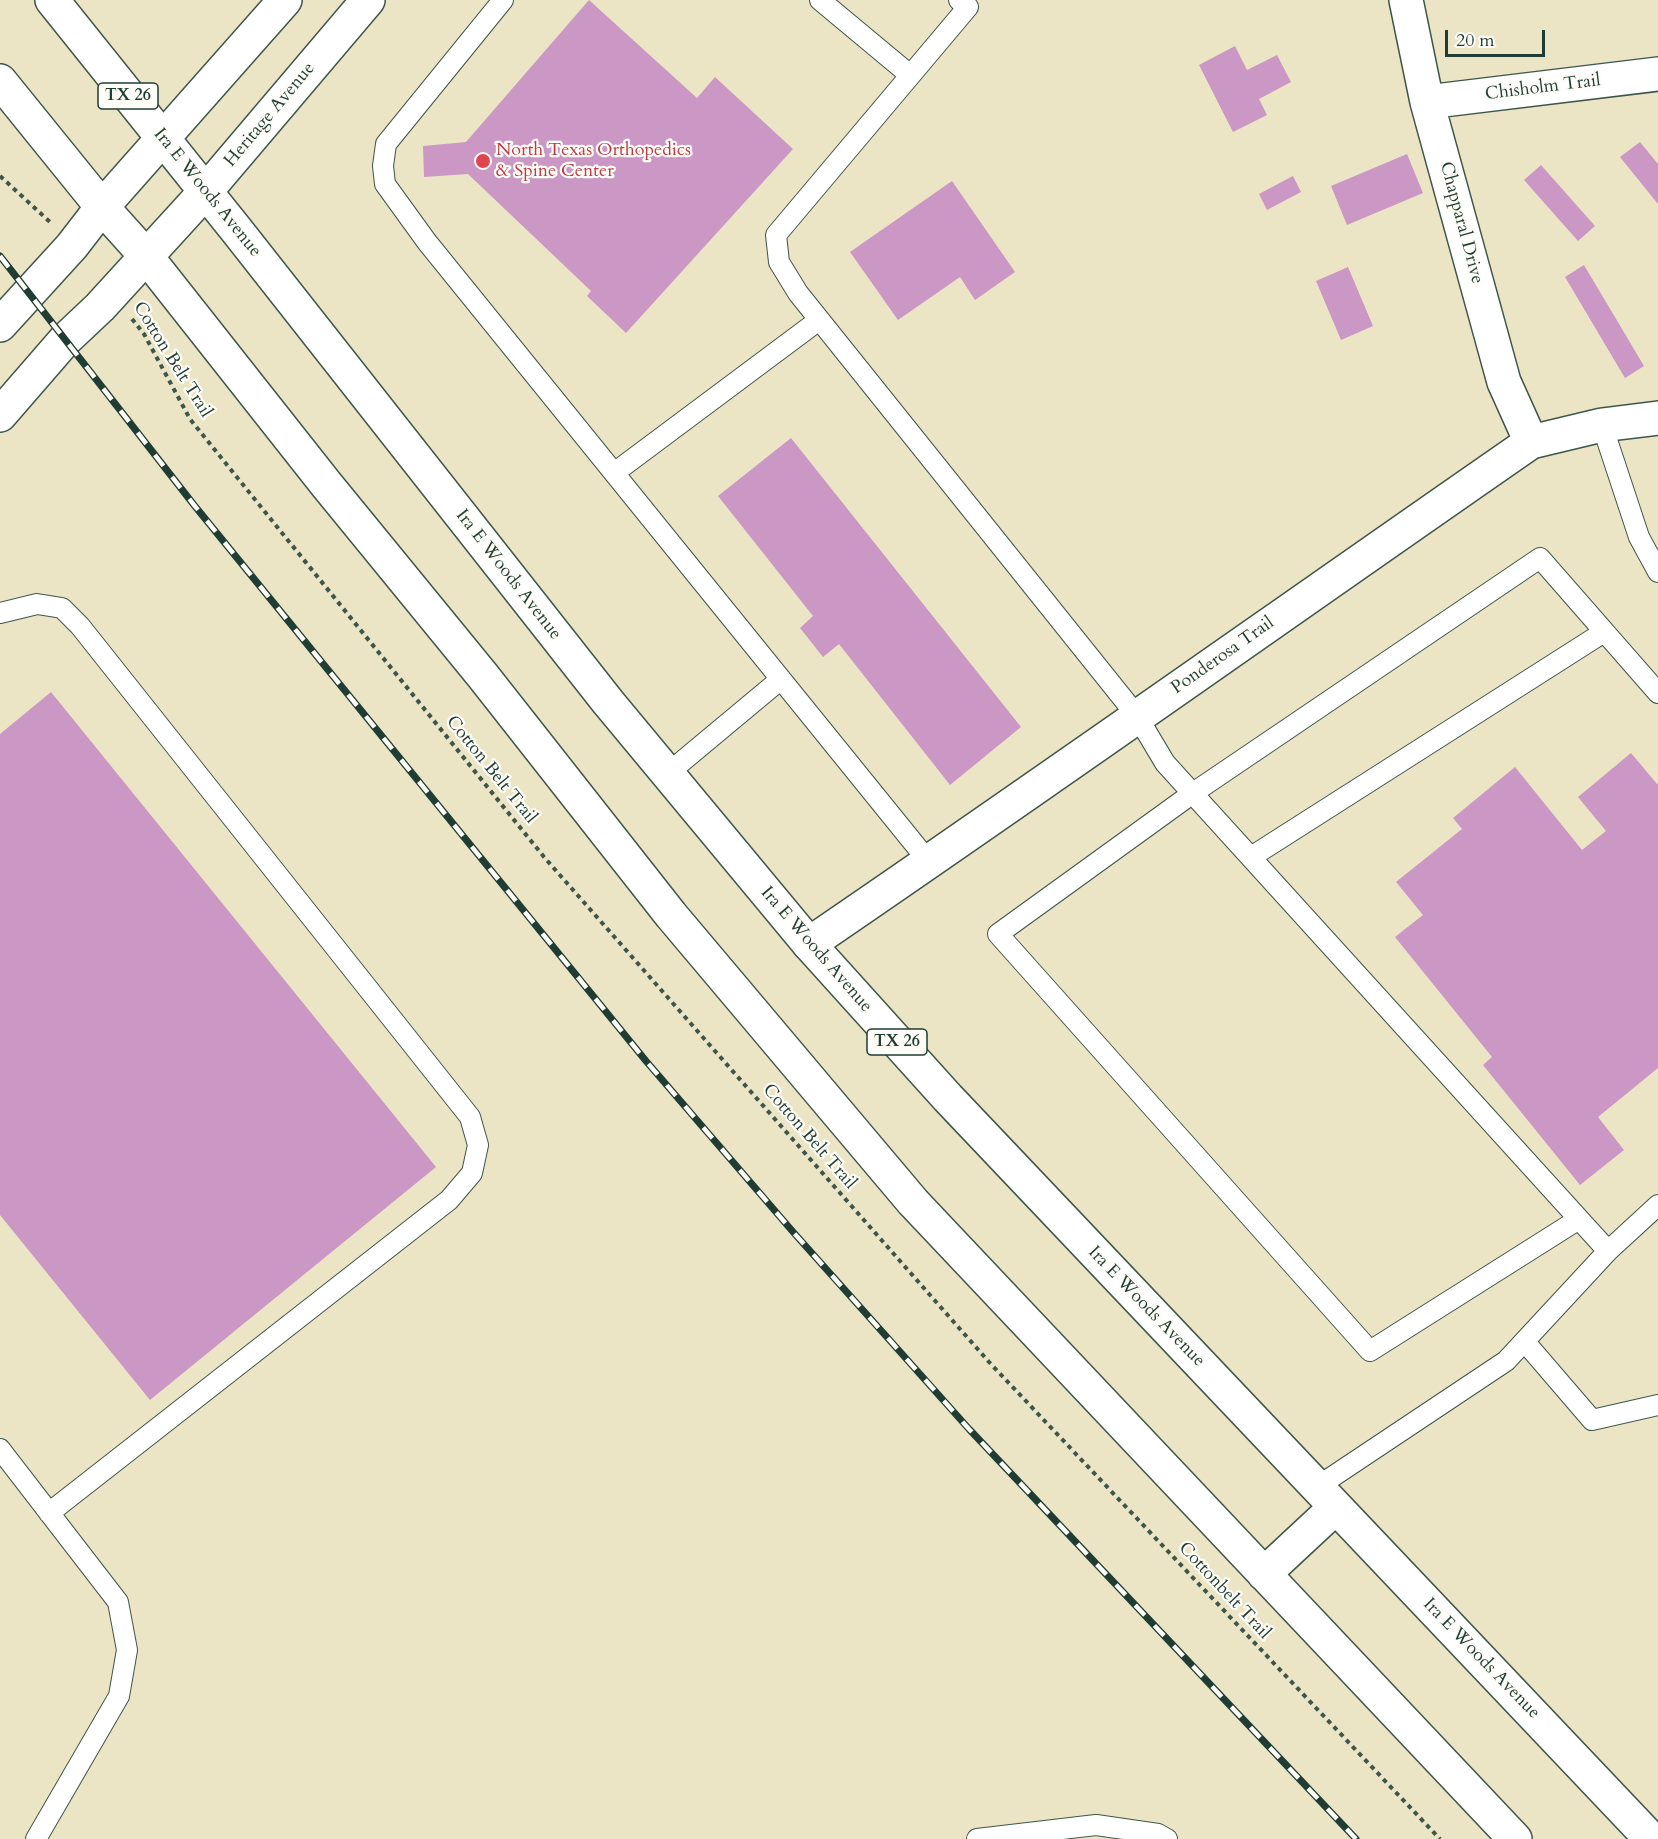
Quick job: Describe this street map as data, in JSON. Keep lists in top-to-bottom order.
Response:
{
  "streets": {
    "main road": [
      "Chisholm Trail",
      "TX 26",
      "Heritage Avenue",
      "Ira E Woods Avenue",
      "Chapparal Drive",
      "Ponderosa Trail"
    ],
    "path": ["Cotton Belt Trail", "Cottonbelt Trail"]
  },
  "crossings": [
    ["Chisholm Trail", "Chapparal Drive"],
    ["Heritage Avenue", "Ira E Woods Avenue"],
    ["Heritage Avenue", "Cotton Belt Trail"],
    ["Ira E Woods Avenue", "Ponderosa Trail"],
    ["Chapparal Drive", "Ponderosa Trail"],
    ["Cotton Belt Trail", "Cottonbelt Trail"]
  ],
  "places": ["North Texas Orthopedics & Spine Center"],
  "scale_bar": "20 m"
}
